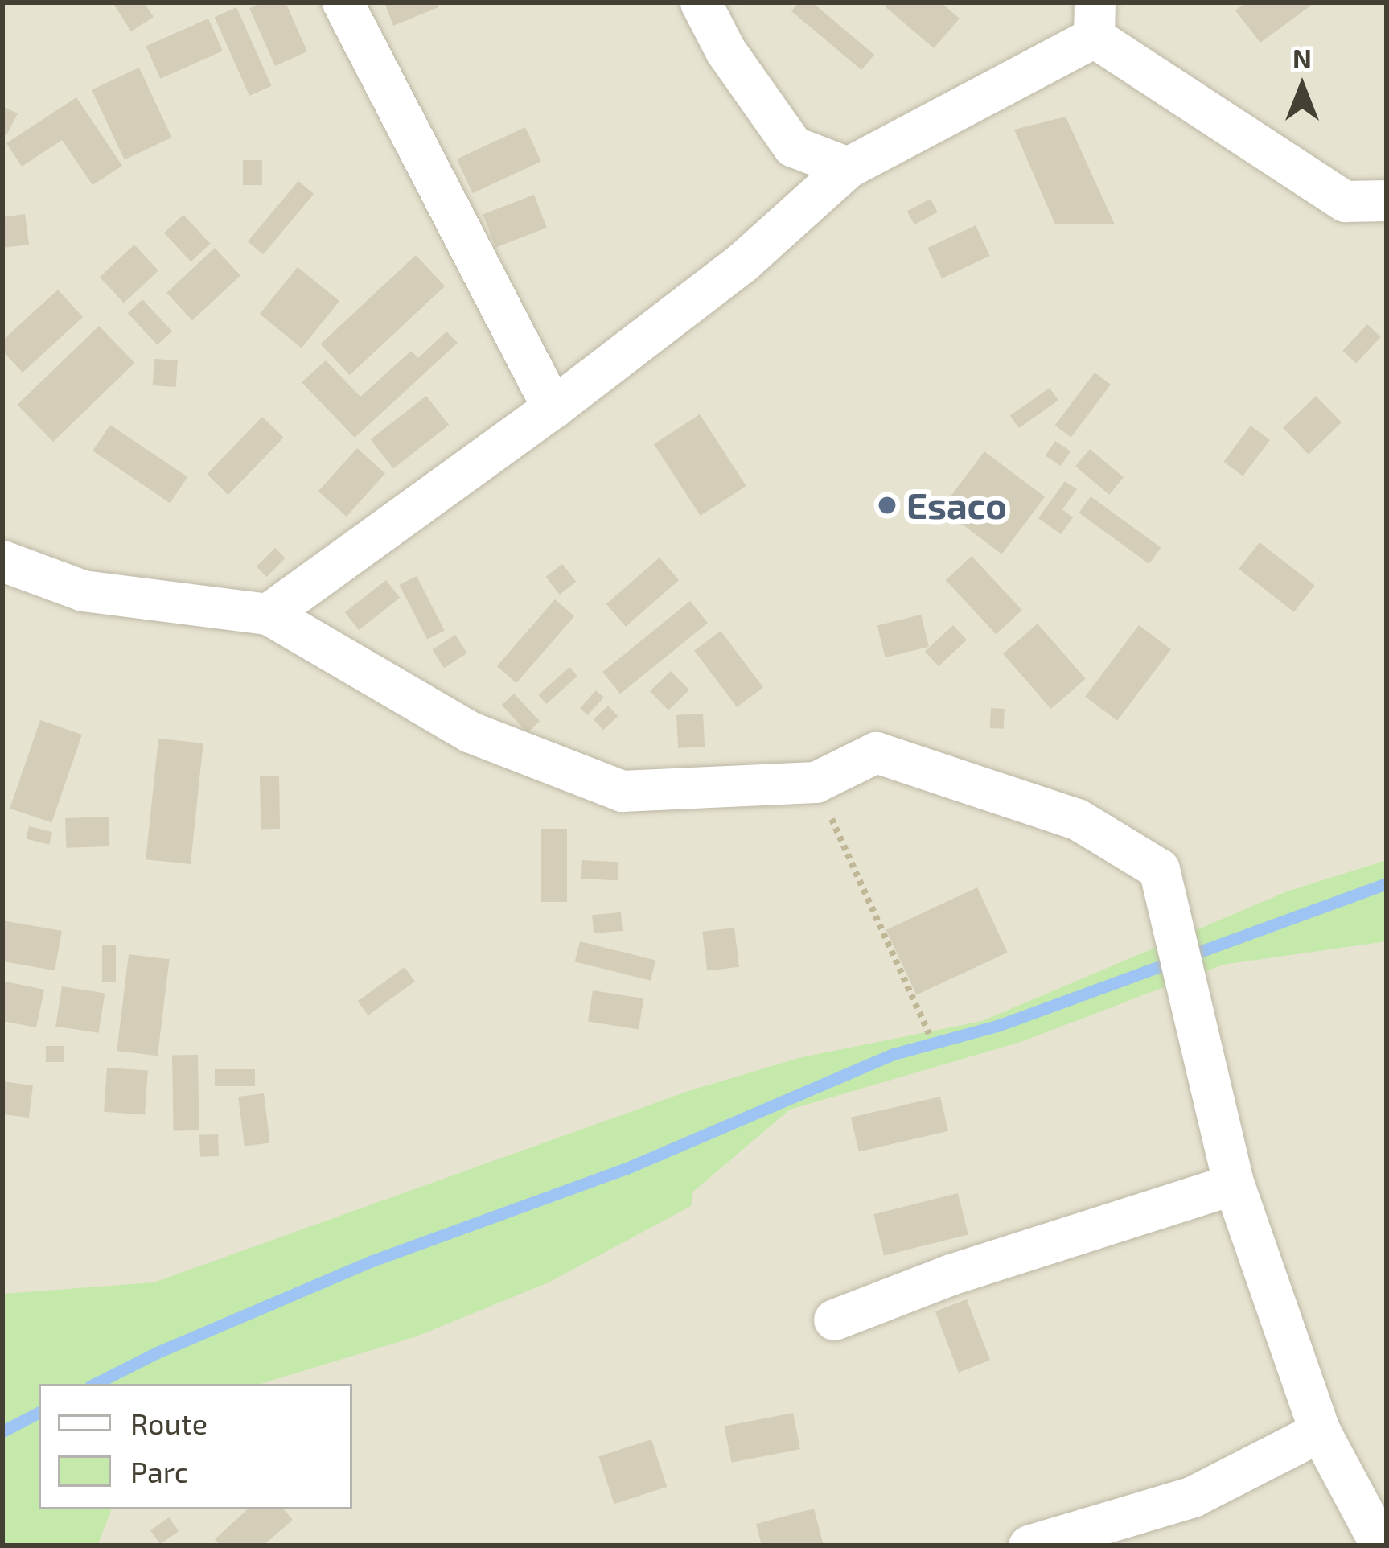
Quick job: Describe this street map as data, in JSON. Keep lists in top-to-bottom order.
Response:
{
  "places": ["Esaco"],
  "legend": ["Route", "Parc"],
  "north": "top"
}
